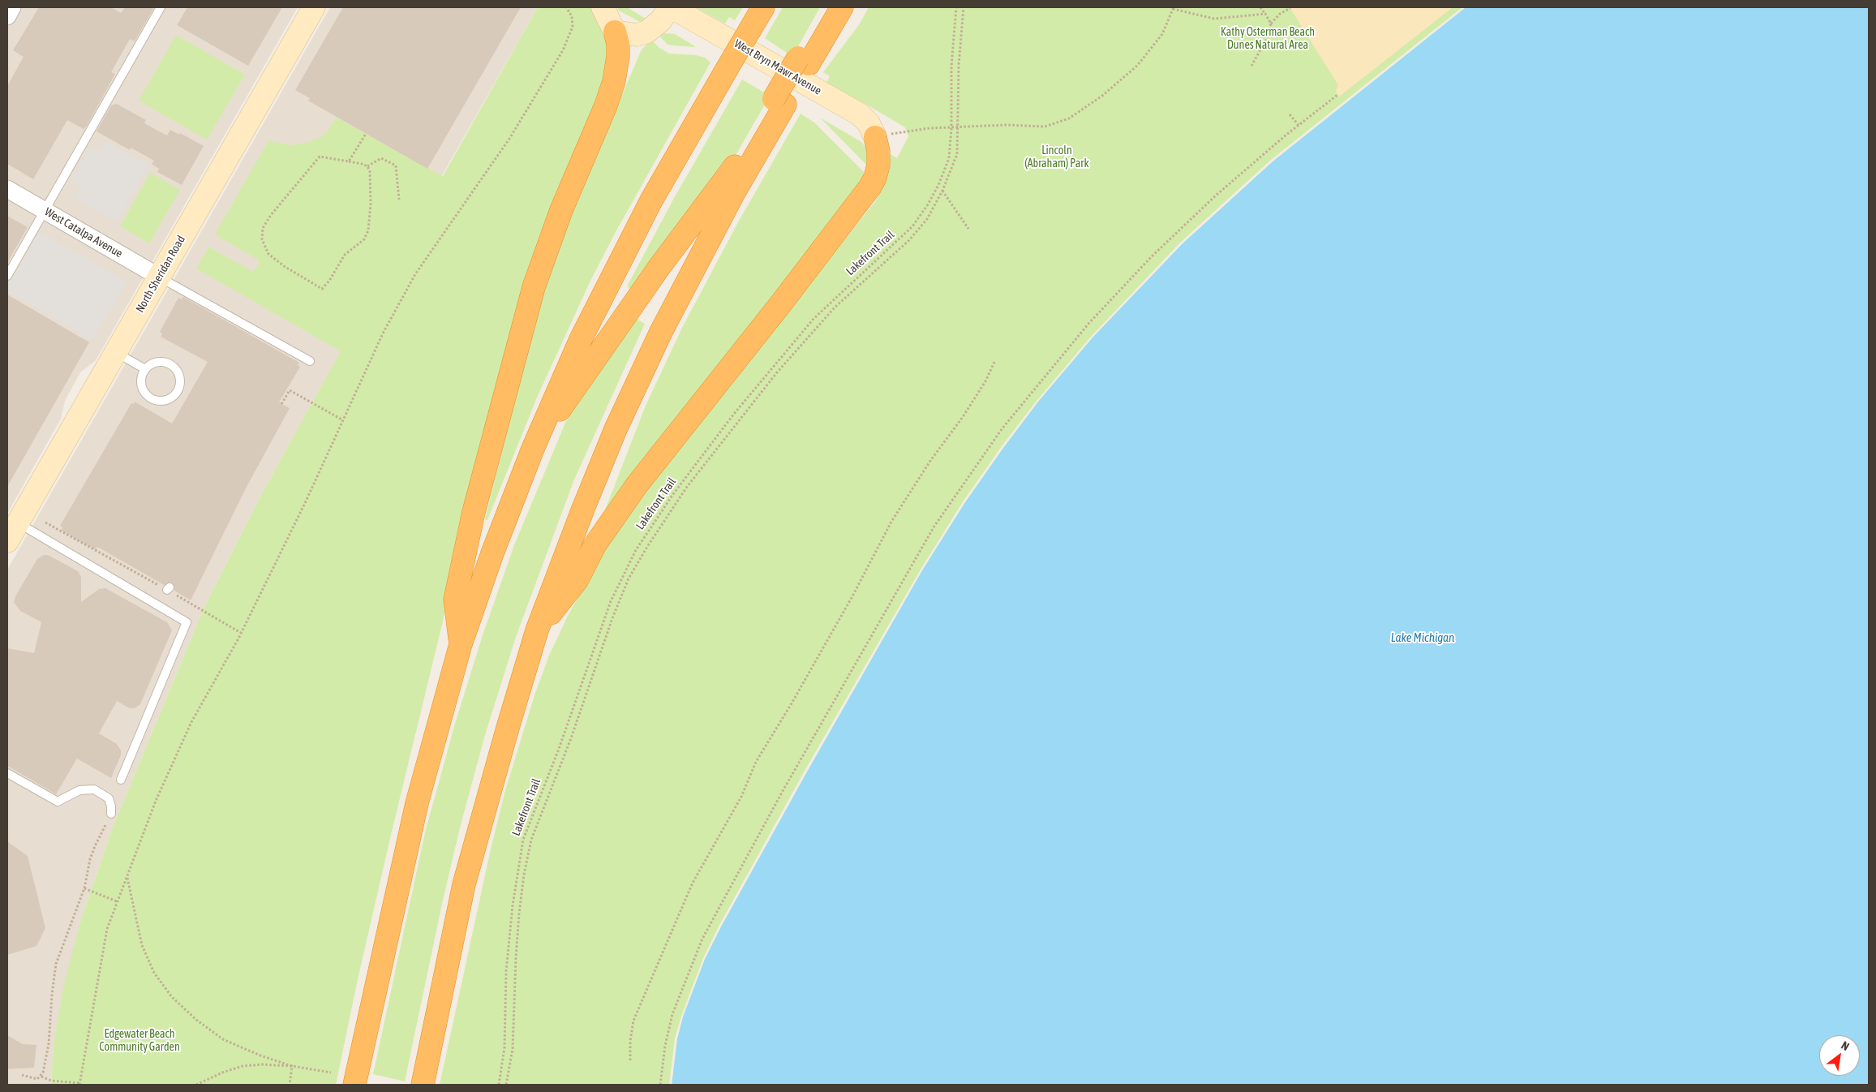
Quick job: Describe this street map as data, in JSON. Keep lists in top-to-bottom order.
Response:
{
  "streets": {
    "main road": ["West Bryn Mawr Avenue", "North Sheridan Road"],
    "street": ["West Catalpa Avenue"],
    "path": ["Lakefront Trail"]
  },
  "crossings": [
    ["West Catalpa Avenue", "North Sheridan Road"]
  ],
  "water": ["Lake Michigan"],
  "parks": ["Kathy Osterman Beach Dunes Natural Area", "Lincoln (Abraham) Park", "Edgewater Beach Community Garden"],
  "north": "top right"
}
